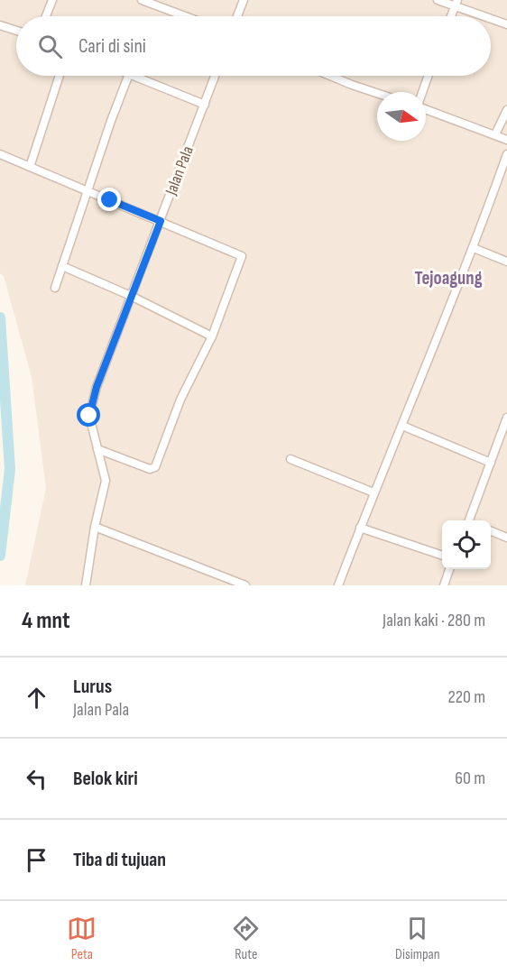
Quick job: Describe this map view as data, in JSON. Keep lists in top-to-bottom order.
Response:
{
  "streets": {
    "street": ["Jalan Pala"]
  },
  "districts": ["Tejoagung"],
  "north": "right",
  "page": {
    "search": "Cari di sini",
    "heading": ["4 mnt", "Jalan kaki · 280 m"],
    "list": [
      ["Lurus", "Jalan Pala", "220 m"],
      ["Belok kiri", "60 m"],
      "Tiba di tujuan"
    ],
    "nav": ["Peta", "Rute", "Disimpan"]
  }
}
